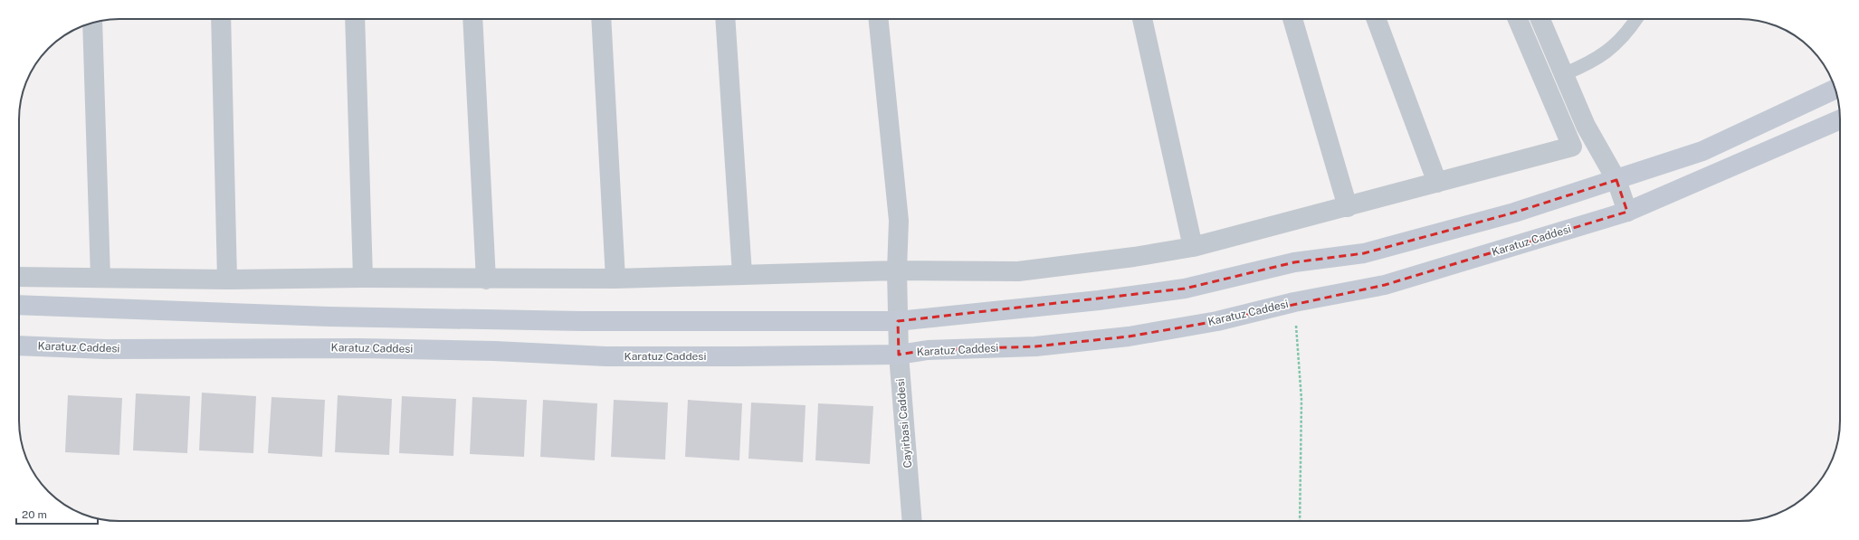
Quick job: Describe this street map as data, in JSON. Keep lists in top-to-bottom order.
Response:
{
  "streets": {
    "street": ["Karatuz Caddesi", "Cayirbasi Caddesi"]
  },
  "crossings": [
    ["Karatuz Caddesi", "Cayirbasi Caddesi"]
  ],
  "scale_bar": "20 m"
}
